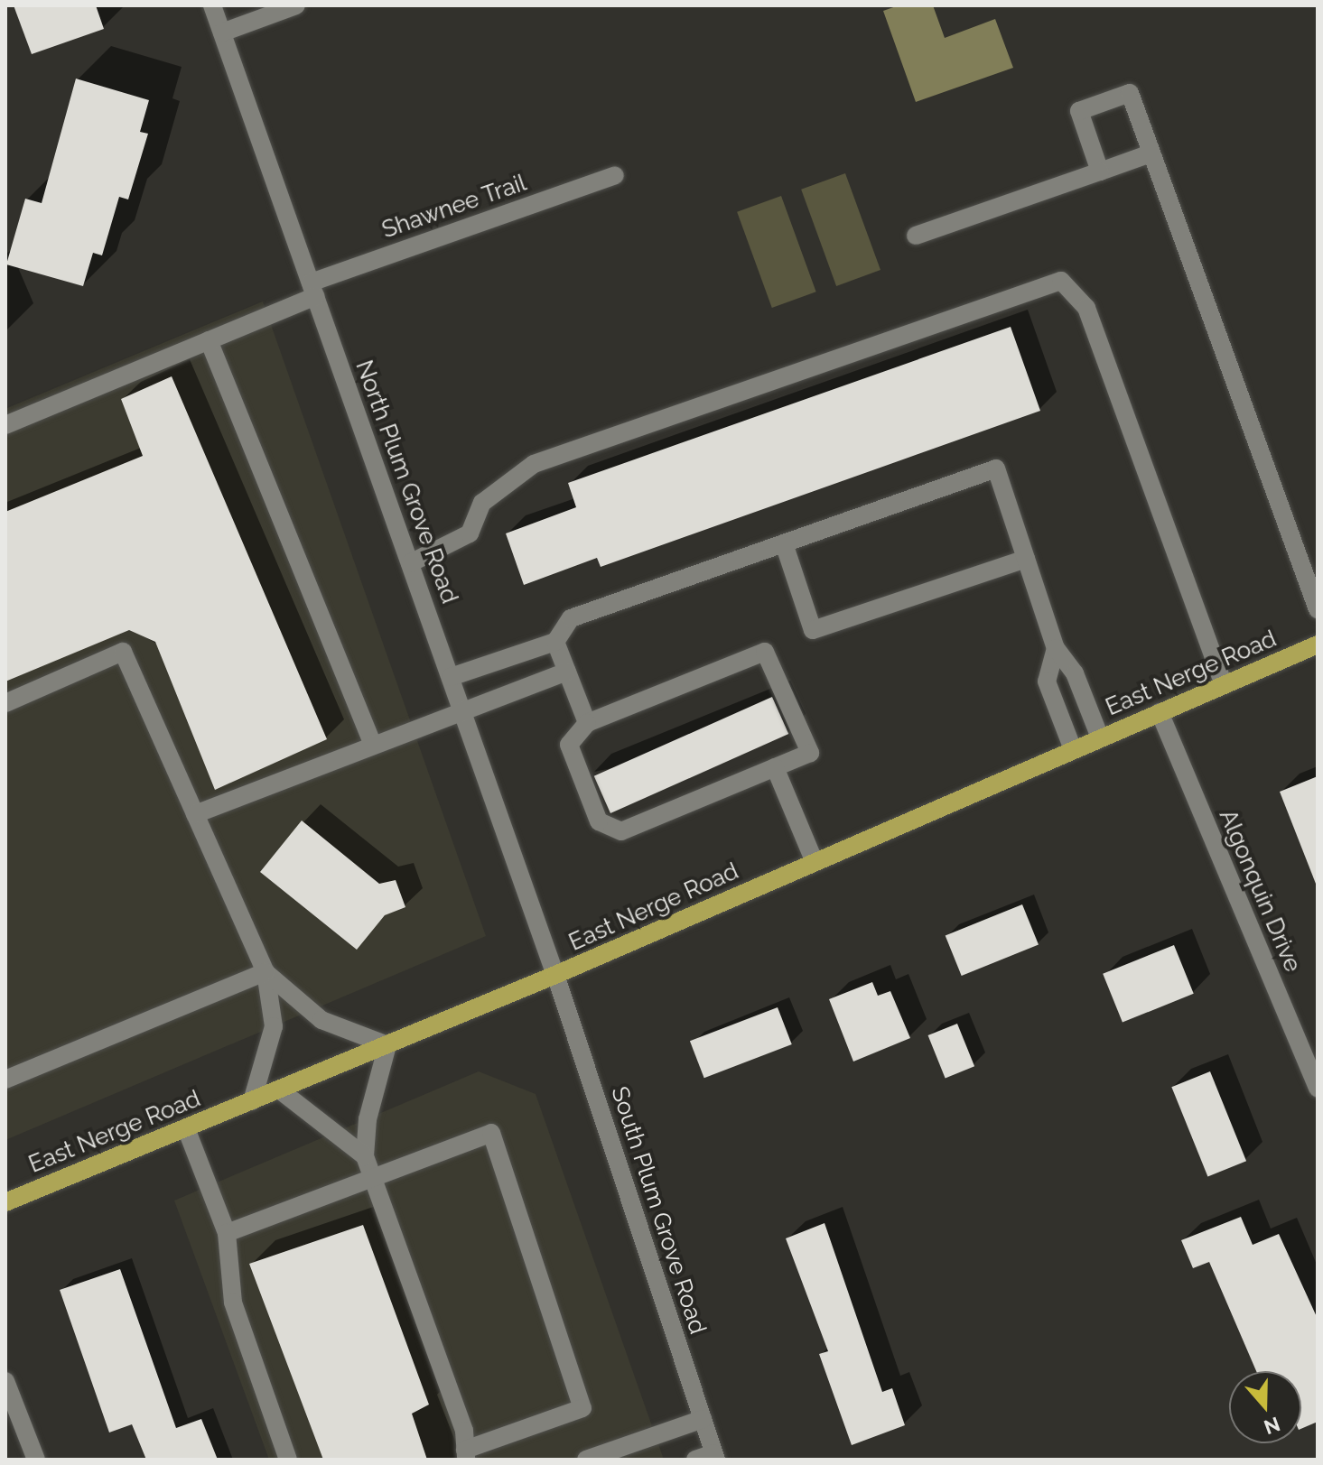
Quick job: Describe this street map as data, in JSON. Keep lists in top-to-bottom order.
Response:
{
  "streets": {
    "main road": ["East Nerge Road"],
    "street": [
      "Shawnee Trail",
      "North Plum Grove Road",
      "Algonquin Drive",
      "South Plum Grove Road"
    ]
  },
  "crossings": [
    ["Shawnee Trail", "North Plum Grove Road"],
    ["North Plum Grove Road", "East Nerge Road"],
    ["North Plum Grove Road", "South Plum Grove Road"],
    ["East Nerge Road", "Algonquin Drive"],
    ["East Nerge Road", "South Plum Grove Road"]
  ],
  "north": "bottom"
}
